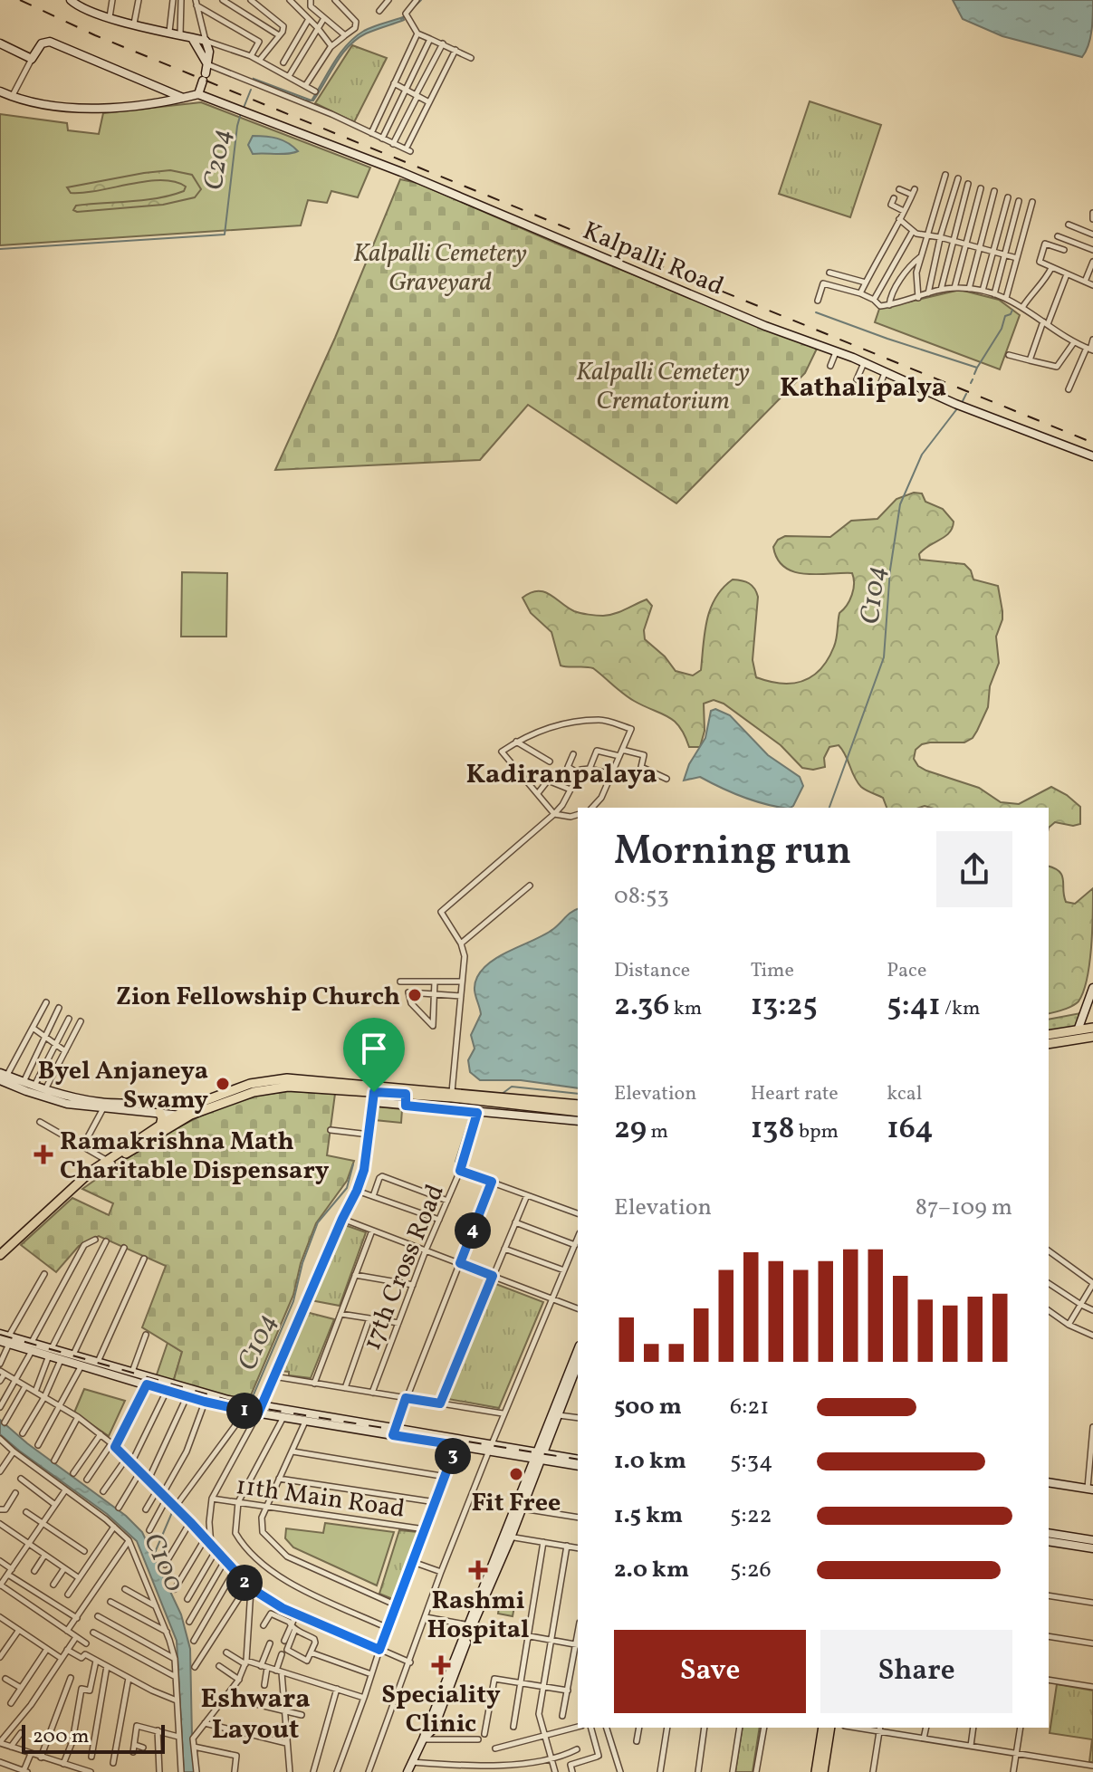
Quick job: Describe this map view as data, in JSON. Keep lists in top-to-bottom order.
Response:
{
  "streets": {
    "street": ["Kalpalli Road", "17th Cross Road", "11th Main Road"]
  },
  "districts": ["Kathalipalya", "Kadiranpalaya", "Eshwara Layout"],
  "water": ["C204", "C104", "C100"],
  "parks": ["Kalpalli Cemetery Graveyard", "Kalpalli Cemetery Crematorium"],
  "places": {
    "other": ["Zion Fellowship Church", "Byel Anjaneya Swamy", "Fit Free"],
    "health": ["Ramakrishna Math Charitable Dispensary", "Rashmi Hospital", "Speciality Clinic"]
  },
  "scale_bar": "200 m",
  "page": {
    "heading": ["Morning run", "08:53"],
    "stats": [
      ["Distance", "2.36 km"],
      ["Time", "13:25"],
      ["Pace", "5:41 /km"],
      ["Elevation", "29 m"],
      ["Heart rate", "138 bpm"],
      ["kcal", "164"]
    ],
    "chart": ["Elevation", "87–109 m"],
    "pins": [
      "4",
      "1",
      "3",
      "2"
    ],
    "list": [
      {
        "name": "500 m",
        "note": "6:21"
      },
      {
        "name": "1.0 km",
        "note": "5:34"
      },
      {
        "name": "1.5 km",
        "note": "5:22"
      },
      {
        "name": "2.0 km",
        "note": "5:26"
      }
    ],
    "buttons": ["Save", "Share"],
    "scale": "200 m"
  }
}
